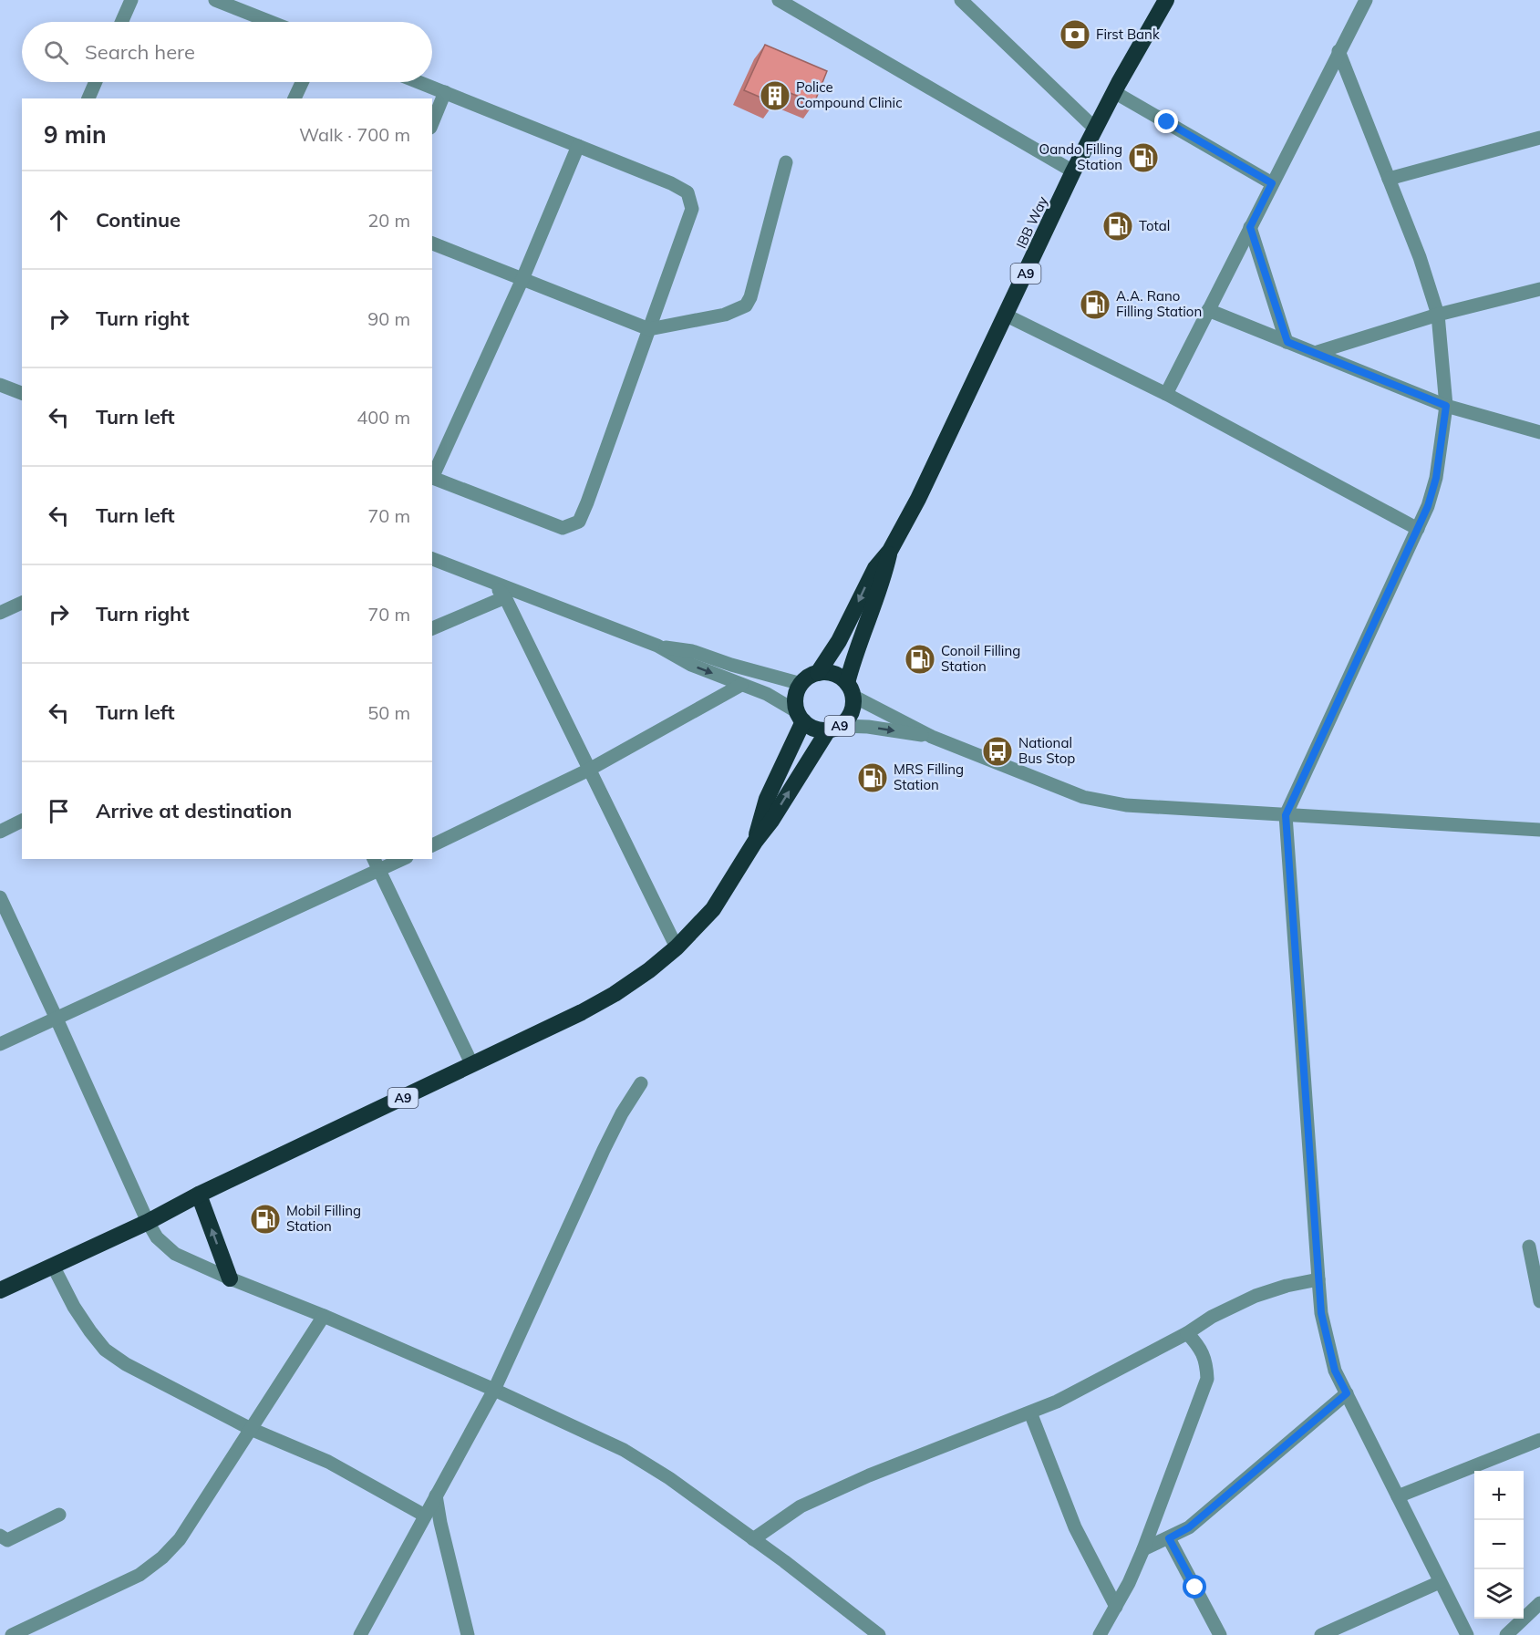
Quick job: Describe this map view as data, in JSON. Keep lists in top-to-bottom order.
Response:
{
  "streets": {
    "highway": ["IBB Way", "A9"]
  },
  "crossings": [
    ["IBB Way", "A9"]
  ],
  "places": {
    "bank": ["First Bank"],
    "building": ["Police Compound Clinic"],
    "fuel station": [
      "Oando Filling Station",
      "Total",
      "A.A. Rano Filling Station",
      "Conoil Filling Station",
      "MRS Filling Station",
      "Mobil Filling Station"
    ],
    "bus stop": ["National Bus Stop"]
  },
  "page": {
    "search": "Search here",
    "heading": ["9 min", "Walk · 700 m"],
    "list": [
      ["Continue", "20 m"],
      ["Turn right", "90 m"],
      ["Turn left", "400 m"],
      ["Turn left", "70 m"],
      ["Turn right", "70 m"],
      ["Turn left", "50 m"],
      "Arrive at destination"
    ],
    "map_buttons": ["+", "−"]
  }
}
